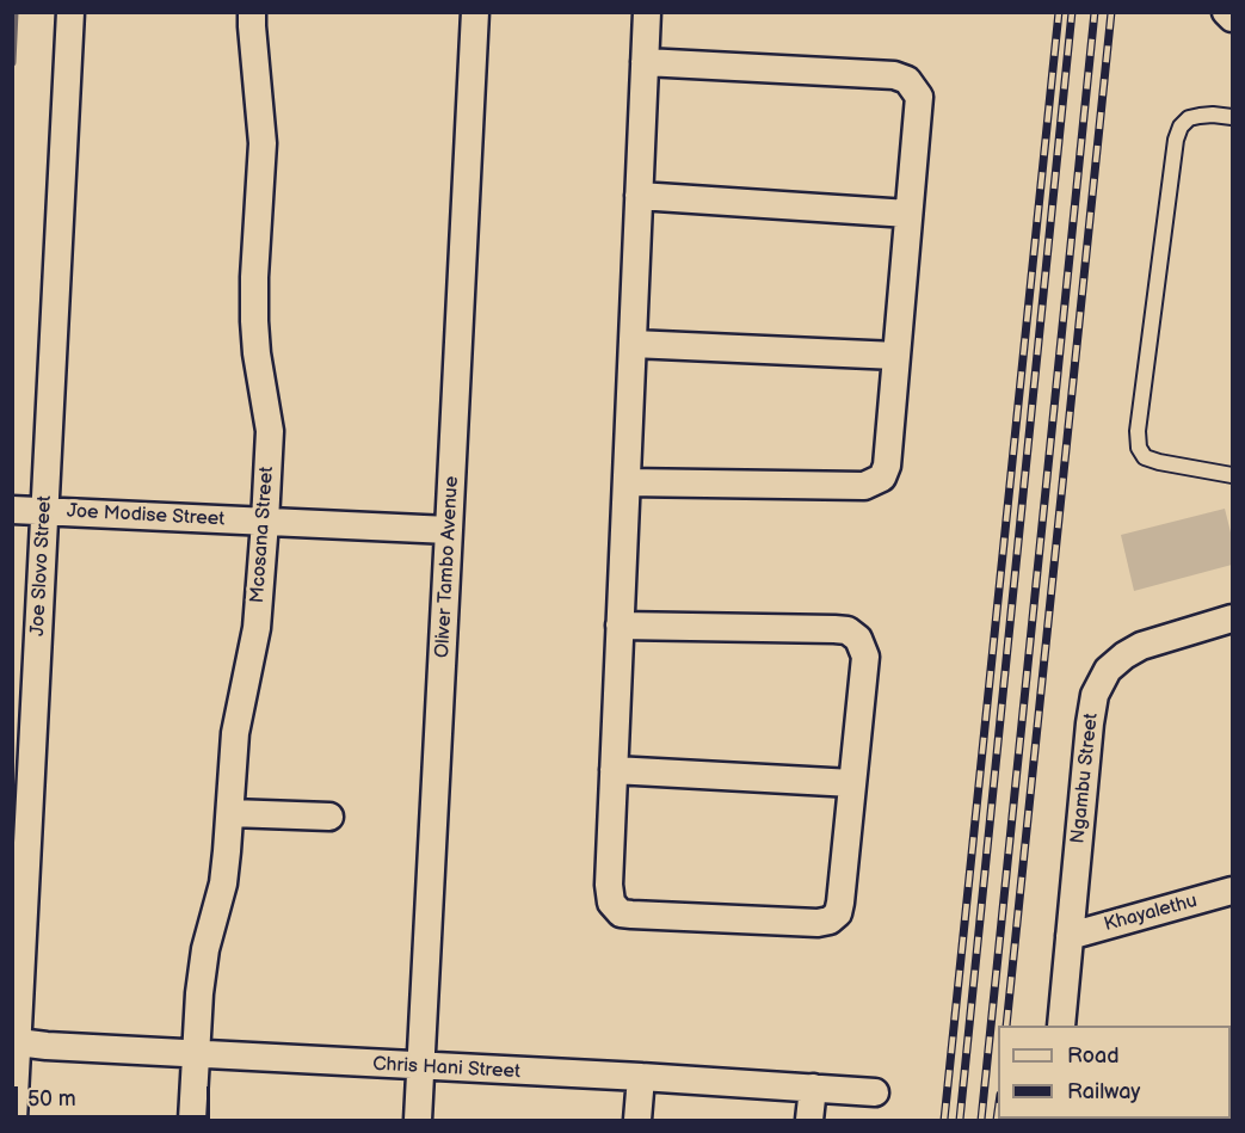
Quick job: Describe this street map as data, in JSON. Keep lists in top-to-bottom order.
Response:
{
  "streets": {
    "street": [
      "Joe Modise Street",
      "Mcosana Street",
      "Joe Slovo Street",
      "Oliver Tambo Avenue",
      "Ngambu Street",
      "Khayalethu",
      "Chris Hani Street"
    ]
  },
  "crossings": [
    ["Joe Modise Street", "Mcosana Street"],
    ["Joe Modise Street", "Joe Slovo Street"],
    ["Joe Modise Street", "Oliver Tambo Avenue"],
    ["Mcosana Street", "Chris Hani Street"],
    ["Joe Slovo Street", "Chris Hani Street"],
    ["Oliver Tambo Avenue", "Chris Hani Street"],
    ["Ngambu Street", "Khayalethu"]
  ],
  "legend": ["Road", "Railway"],
  "scale_bar": "50 m"
}
